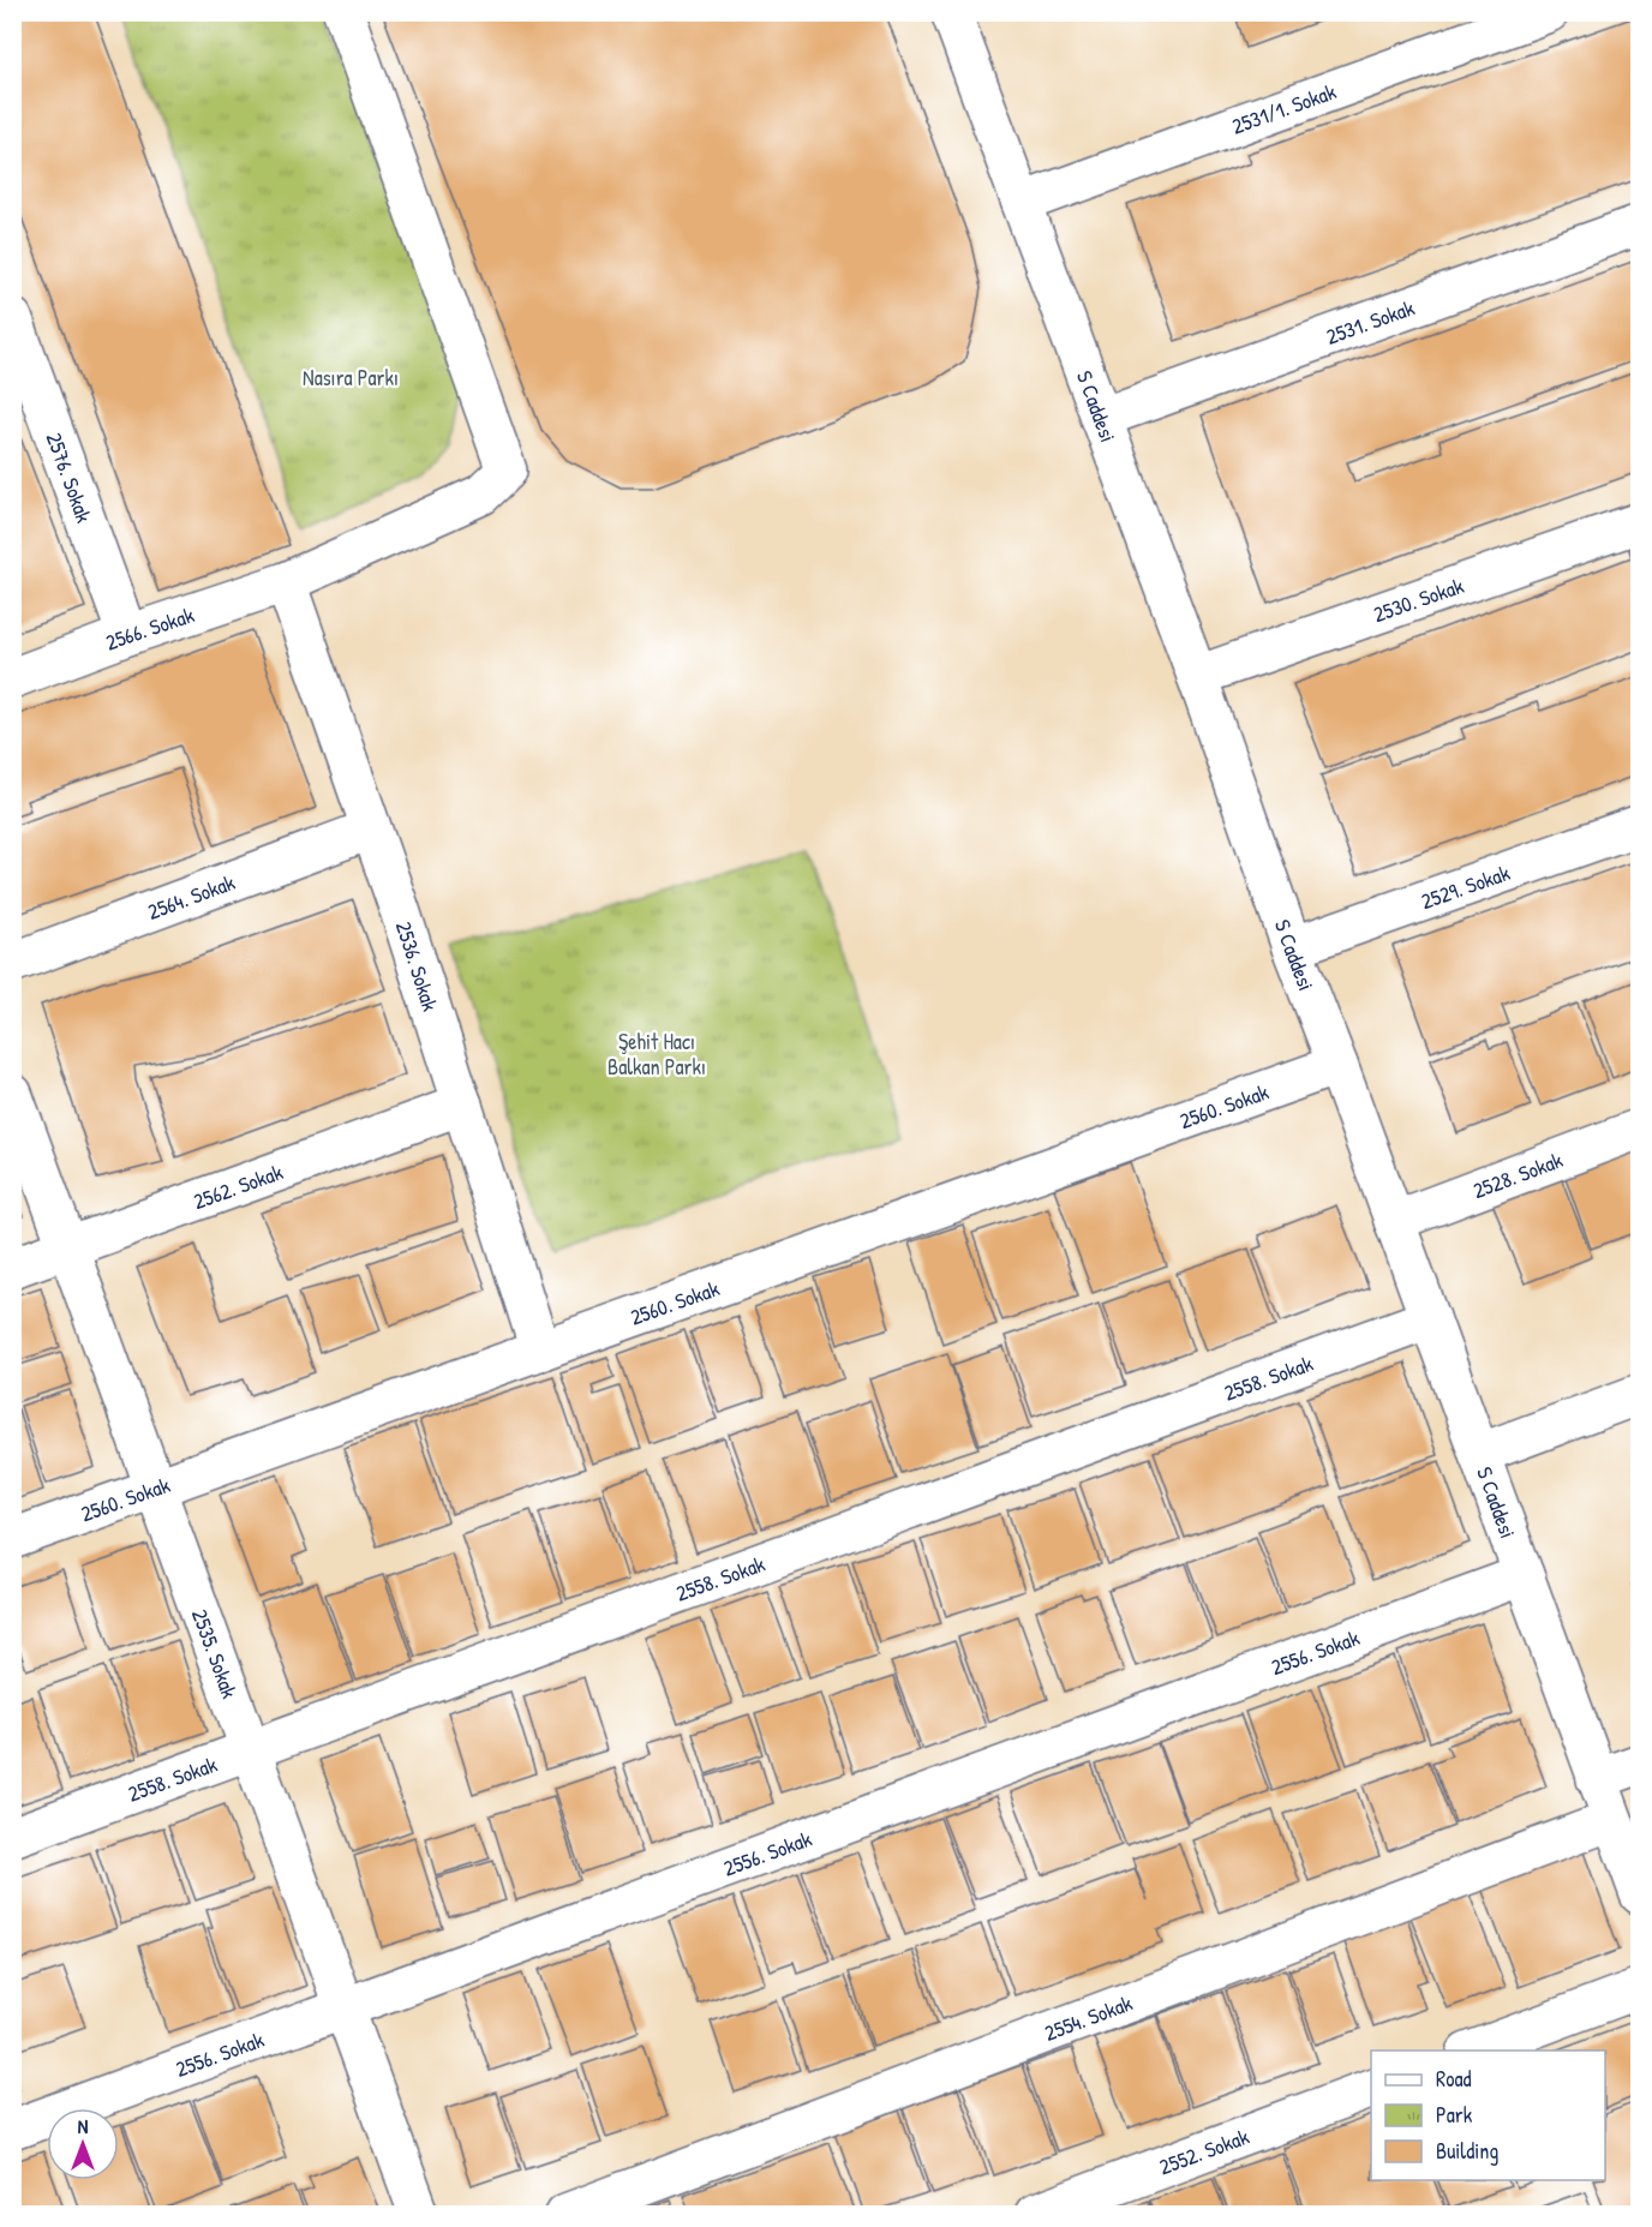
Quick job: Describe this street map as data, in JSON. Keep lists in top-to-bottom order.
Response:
{
  "streets": {
    "street": [
      "2531/1. Sokak",
      "2531. Sokak",
      "S Caddesi",
      "2576. Sokak",
      "2530. Sokak",
      "2566. Sokak",
      "2529. Sokak",
      "2564. Sokak",
      "2536. Sokak",
      "2560. Sokak",
      "2528. Sokak",
      "2562. Sokak",
      "2558. Sokak",
      "2556. Sokak",
      "2535. Sokak",
      "2554. Sokak",
      "2552. Sokak"
    ]
  },
  "crossings": [
    ["2531/1. Sokak", "S Caddesi"],
    ["2531. Sokak", "S Caddesi"],
    ["S Caddesi", "2530. Sokak"],
    ["S Caddesi", "2529. Sokak"],
    ["S Caddesi", "2560. Sokak"],
    ["S Caddesi", "2528. Sokak"],
    ["S Caddesi", "2558. Sokak"],
    ["S Caddesi", "2556. Sokak"],
    ["S Caddesi", "2554. Sokak"],
    ["2576. Sokak", "2566. Sokak"],
    ["2566. Sokak", "2536. Sokak"],
    ["2564. Sokak", "2536. Sokak"],
    ["2536. Sokak", "2560. Sokak"],
    ["2536. Sokak", "2562. Sokak"],
    ["2560. Sokak", "2535. Sokak"],
    ["2562. Sokak", "2535. Sokak"],
    ["2558. Sokak", "2535. Sokak"],
    ["2556. Sokak", "2535. Sokak"]
  ],
  "parks": ["Nasıra Parkı", "Şehit Hacı Balkan Parkı"],
  "legend": ["Road", "Park", "Building"],
  "north": "top"
}
